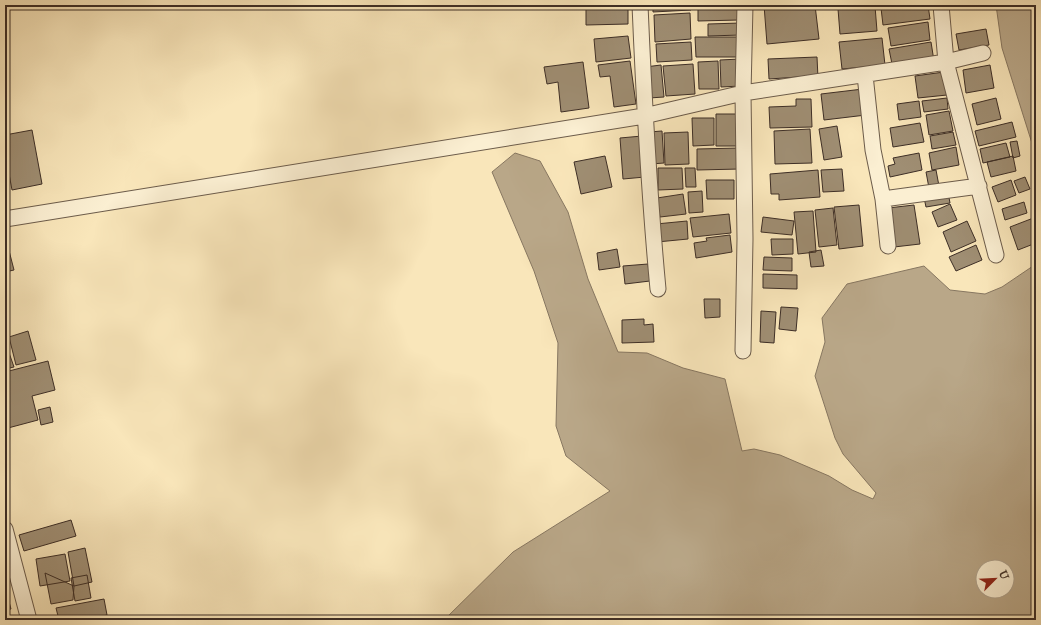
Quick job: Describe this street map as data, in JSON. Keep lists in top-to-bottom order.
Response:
{
  "north": "top right"
}
